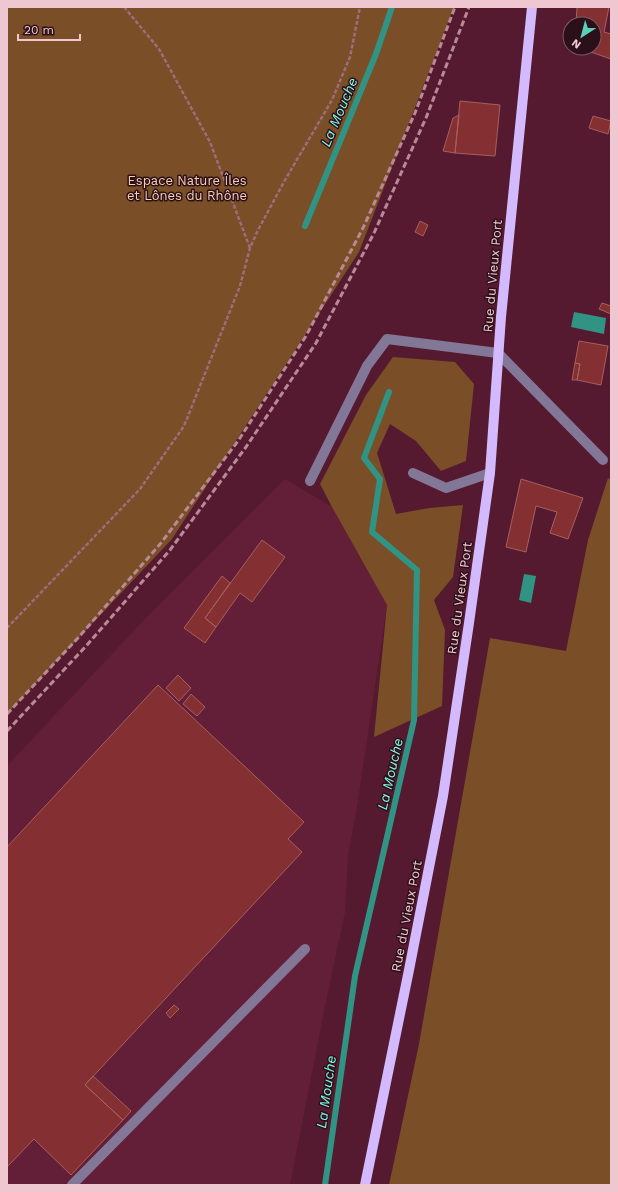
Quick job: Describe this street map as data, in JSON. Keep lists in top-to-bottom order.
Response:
{
  "streets": {
    "main road": ["Rue du Vieux Port"]
  },
  "water": ["La Mouche"],
  "parks": ["Espace Nature Îles et Lônes du Rhône"],
  "scale_bar": "20 m",
  "north": "bottom left"
}
